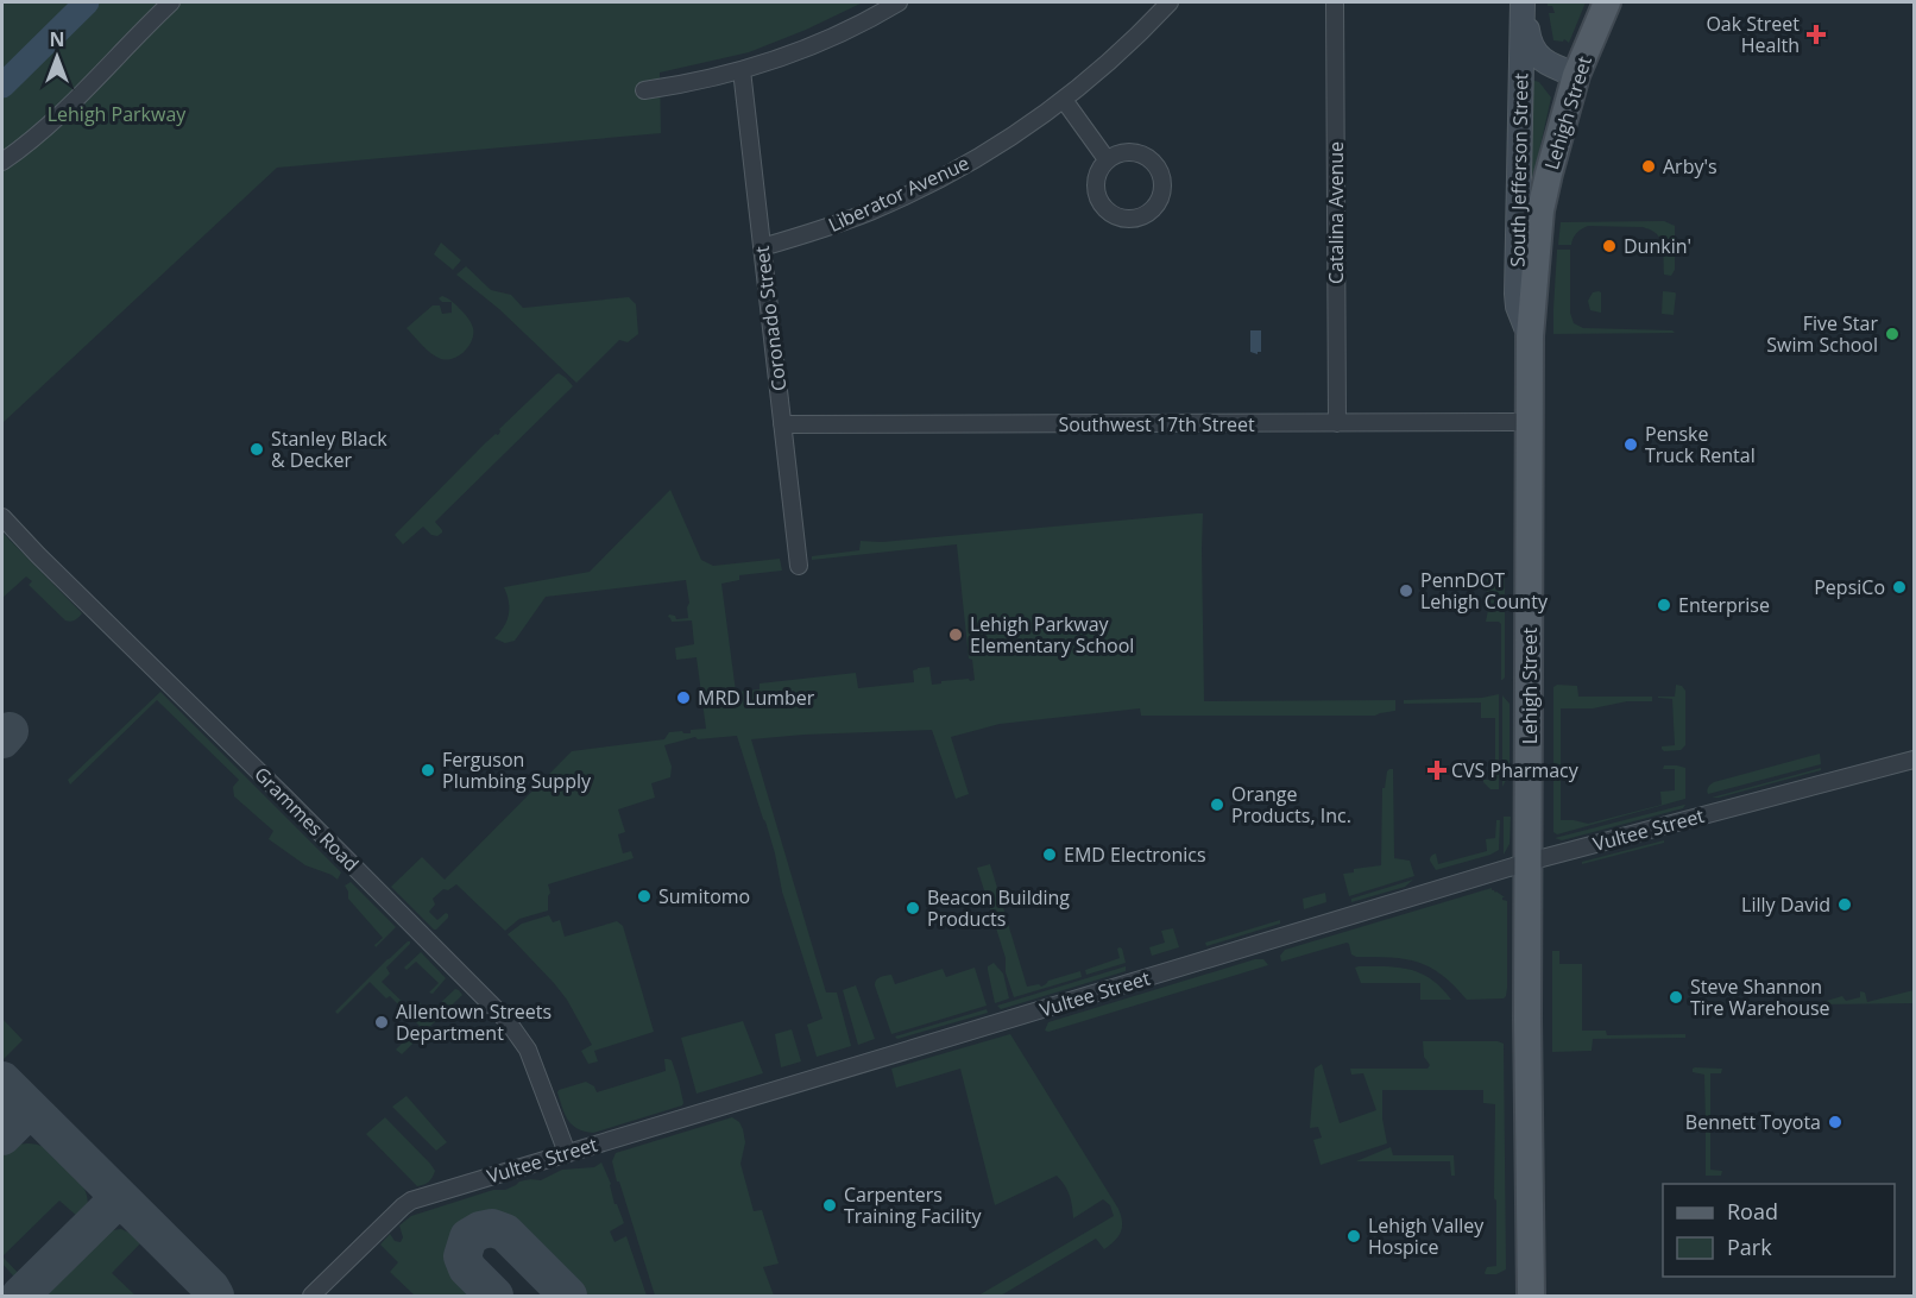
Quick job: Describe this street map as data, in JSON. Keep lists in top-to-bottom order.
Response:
{
  "streets": {
    "main road": ["Lehigh Street", "South Jefferson Street"],
    "street": [
      "Liberator Avenue",
      "Catalina Avenue",
      "Coronado Street",
      "Southwest 17th Street",
      "Grammes Road",
      "Vultee Street"
    ]
  },
  "crossings": [
    ["Lehigh Street", "South Jefferson Street"],
    ["Lehigh Street", "Southwest 17th Street"],
    ["Lehigh Street", "Vultee Street"],
    ["Liberator Avenue", "Coronado Street"],
    ["Catalina Avenue", "Southwest 17th Street"],
    ["Coronado Street", "Southwest 17th Street"],
    ["Grammes Road", "Vultee Street"]
  ],
  "parks": ["Lehigh Parkway"],
  "places": {
    "health": ["Oak Street Health", "CVS Pharmacy"],
    "other": [
      "Arby's",
      "Dunkin'",
      "Five Star Swim School",
      "Penske Truck Rental",
      "Stanley Black & Decker",
      "PepsiCo",
      "PennDOT Lehigh County",
      "Enterprise",
      "Lehigh Parkway Elementary School",
      "MRD Lumber",
      "Ferguson Plumbing Supply",
      "Orange Products, Inc.",
      "EMD Electronics",
      "Sumitomo",
      "Lilly David",
      "Beacon Building Products",
      "Steve Shannon Tire Warehouse",
      "Allentown Streets Department",
      "Bennett Toyota",
      "Carpenters Training Facility",
      "Lehigh Valley Hospice"
    ]
  },
  "legend": ["Road", "Park"],
  "north": "top"
}
